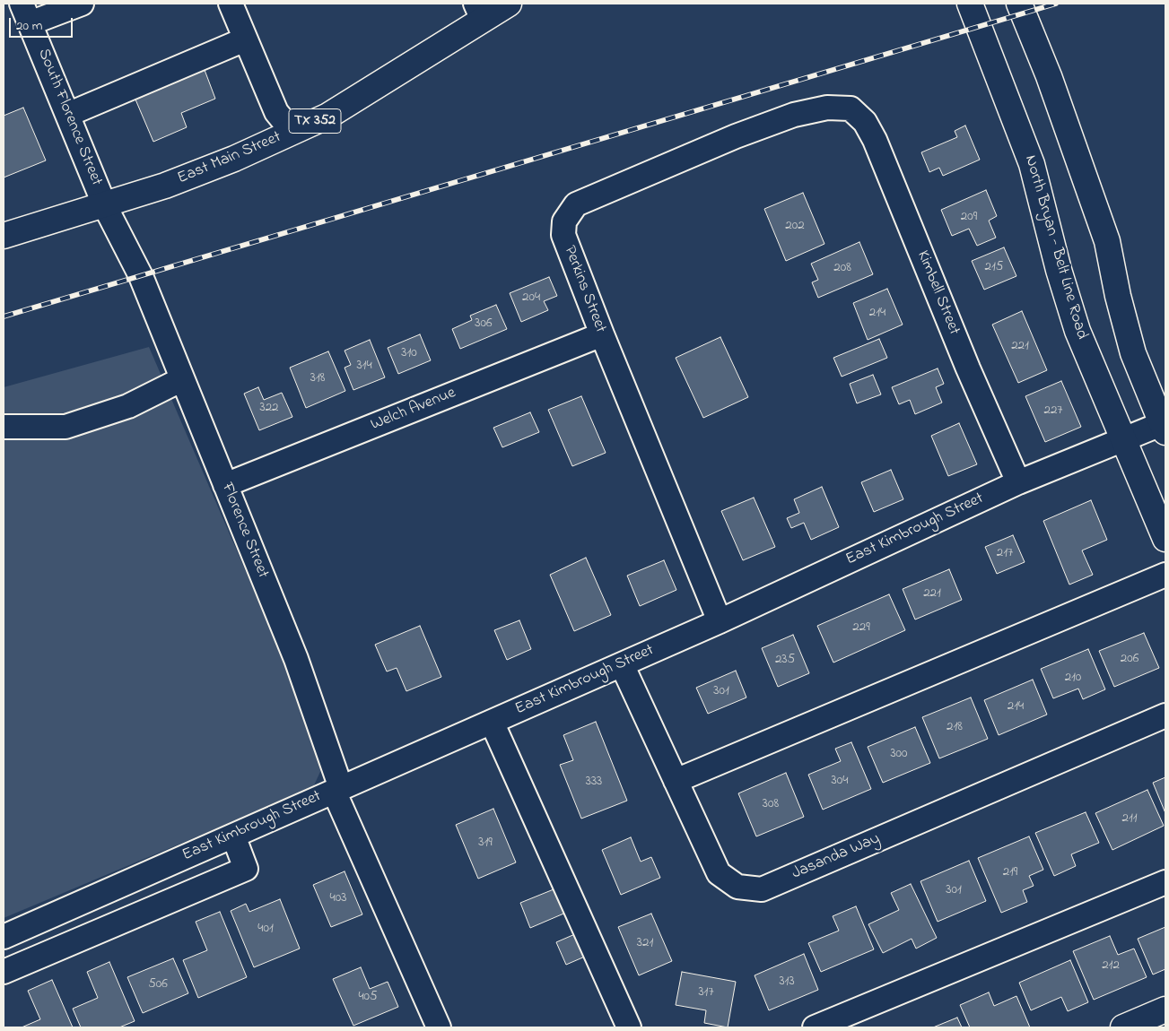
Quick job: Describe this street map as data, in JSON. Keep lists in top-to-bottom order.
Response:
{
  "streets": {
    "main road": ["TX 352", "East Main Street", "North Bryan - Belt Line Road"],
    "street": [
      "South Florence Street",
      "Perkins Street",
      "Kimbell Street",
      "Welch Avenue",
      "East Kimbrough Street",
      "Florence Street",
      "Jasanda Way"
    ]
  },
  "crossings": [
    ["South Florence Street", "East Main Street"],
    ["South Florence Street", "Florence Street"],
    ["North Bryan - Belt Line Road", "East Kimbrough Street"],
    ["Perkins Street", "Kimbell Street"],
    ["Perkins Street", "Welch Avenue"],
    ["Perkins Street", "East Kimbrough Street"],
    ["Kimbell Street", "East Kimbrough Street"],
    ["Welch Avenue", "Florence Street"],
    ["East Kimbrough Street", "Florence Street"],
    ["East Kimbrough Street", "Jasanda Way"]
  ],
  "house_numbers": [
    "209",
    "202",
    "215",
    "208",
    "204",
    "214",
    "306",
    "221",
    "310",
    "314",
    "318",
    "322",
    "227",
    "217",
    "221",
    "229",
    "206",
    "235",
    "210",
    "301",
    "214",
    "218",
    "300",
    "304",
    "333",
    "308",
    "211",
    "319",
    "219",
    "301",
    "403",
    "401",
    "321",
    "212",
    "313",
    "506",
    "317",
    "405"
  ],
  "scale_bar": "20 m"
}
